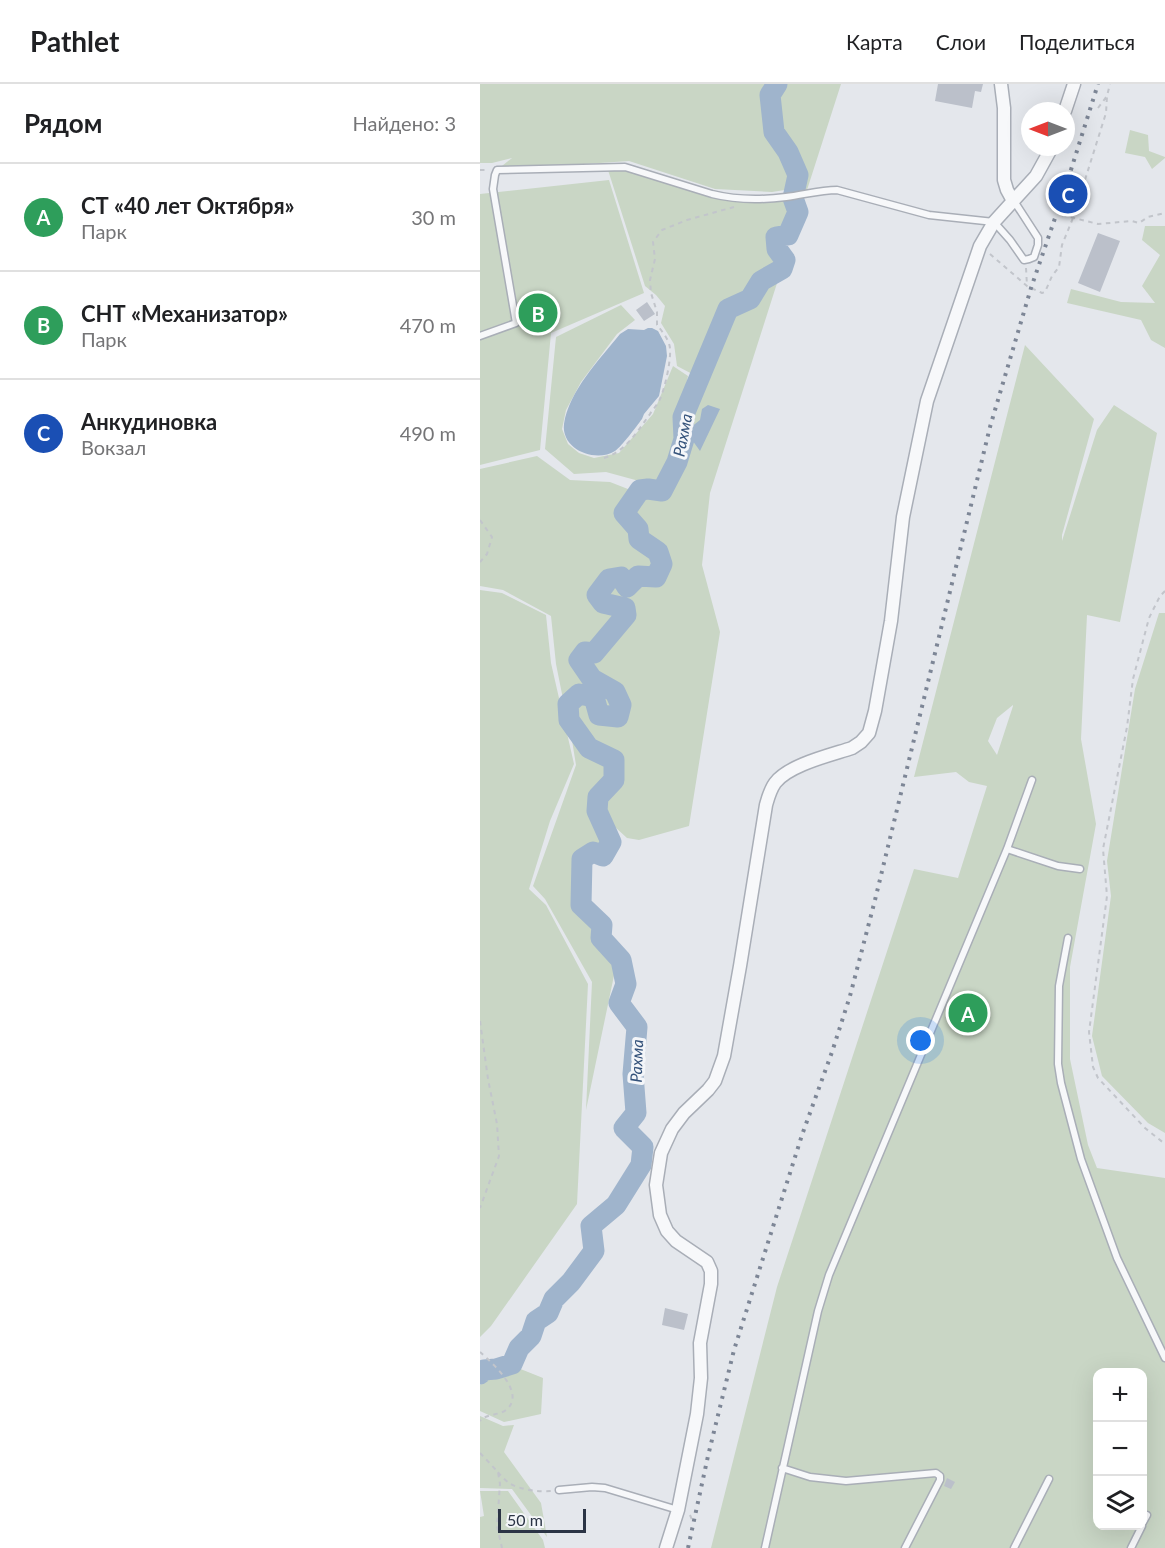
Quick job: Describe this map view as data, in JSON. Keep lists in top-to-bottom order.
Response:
{
  "water": ["Рахма"],
  "scale_bar": "50 m",
  "north": "left",
  "page": {
    "header": "Pathlet",
    "nav": ["Карта", "Слои", "Поделиться"],
    "heading": ["Рядом", "Найдено: 3"],
    "list": [
      {
        "mark": "A",
        "name": "СТ «40 лет Октября»",
        "note": "Парк",
        "value": "30 m"
      },
      {
        "mark": "B",
        "name": "СНТ «Механизатор»",
        "note": "Парк",
        "value": "470 m"
      },
      {
        "mark": "C",
        "name": "Анкудиновка",
        "note": "Вокзал",
        "value": "490 m"
      }
    ],
    "pins": ["C", "B", "A"],
    "map_buttons": ["+", "−"],
    "scale": "50 m"
  }
}
